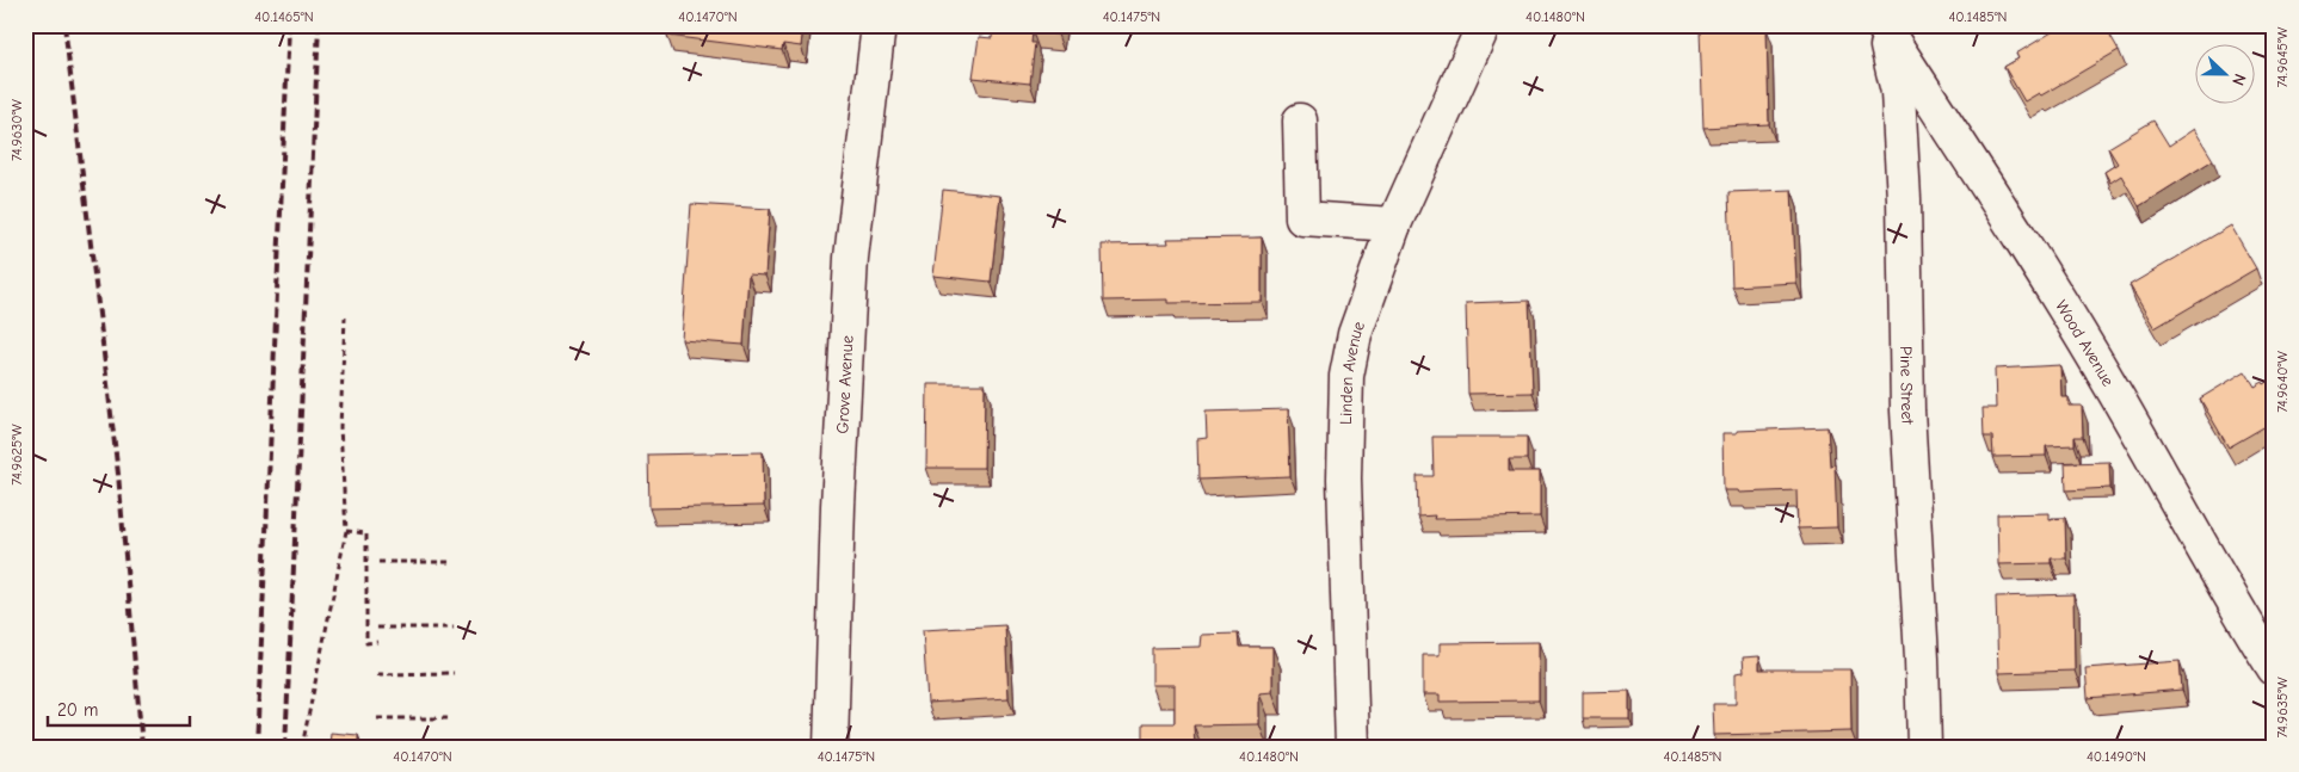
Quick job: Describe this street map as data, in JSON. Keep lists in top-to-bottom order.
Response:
{
  "streets": {
    "street": [
      "Wood Avenue",
      "Linden Avenue",
      "Grove Avenue",
      "Pine Street"
    ]
  },
  "crossings": [
    ["Wood Avenue", "Pine Street"]
  ],
  "scale_bar": "20 m",
  "north": "right",
  "coordinates": [
    "40.1465°N",
    "40.1470°N",
    "40.1475°N",
    "40.1480°N",
    "40.1485°N",
    "74.9645°W",
    "74.9630°W",
    "74.9640°W",
    "74.9625°W",
    "74.9635°W",
    "40.1490°N"
  ]
}
